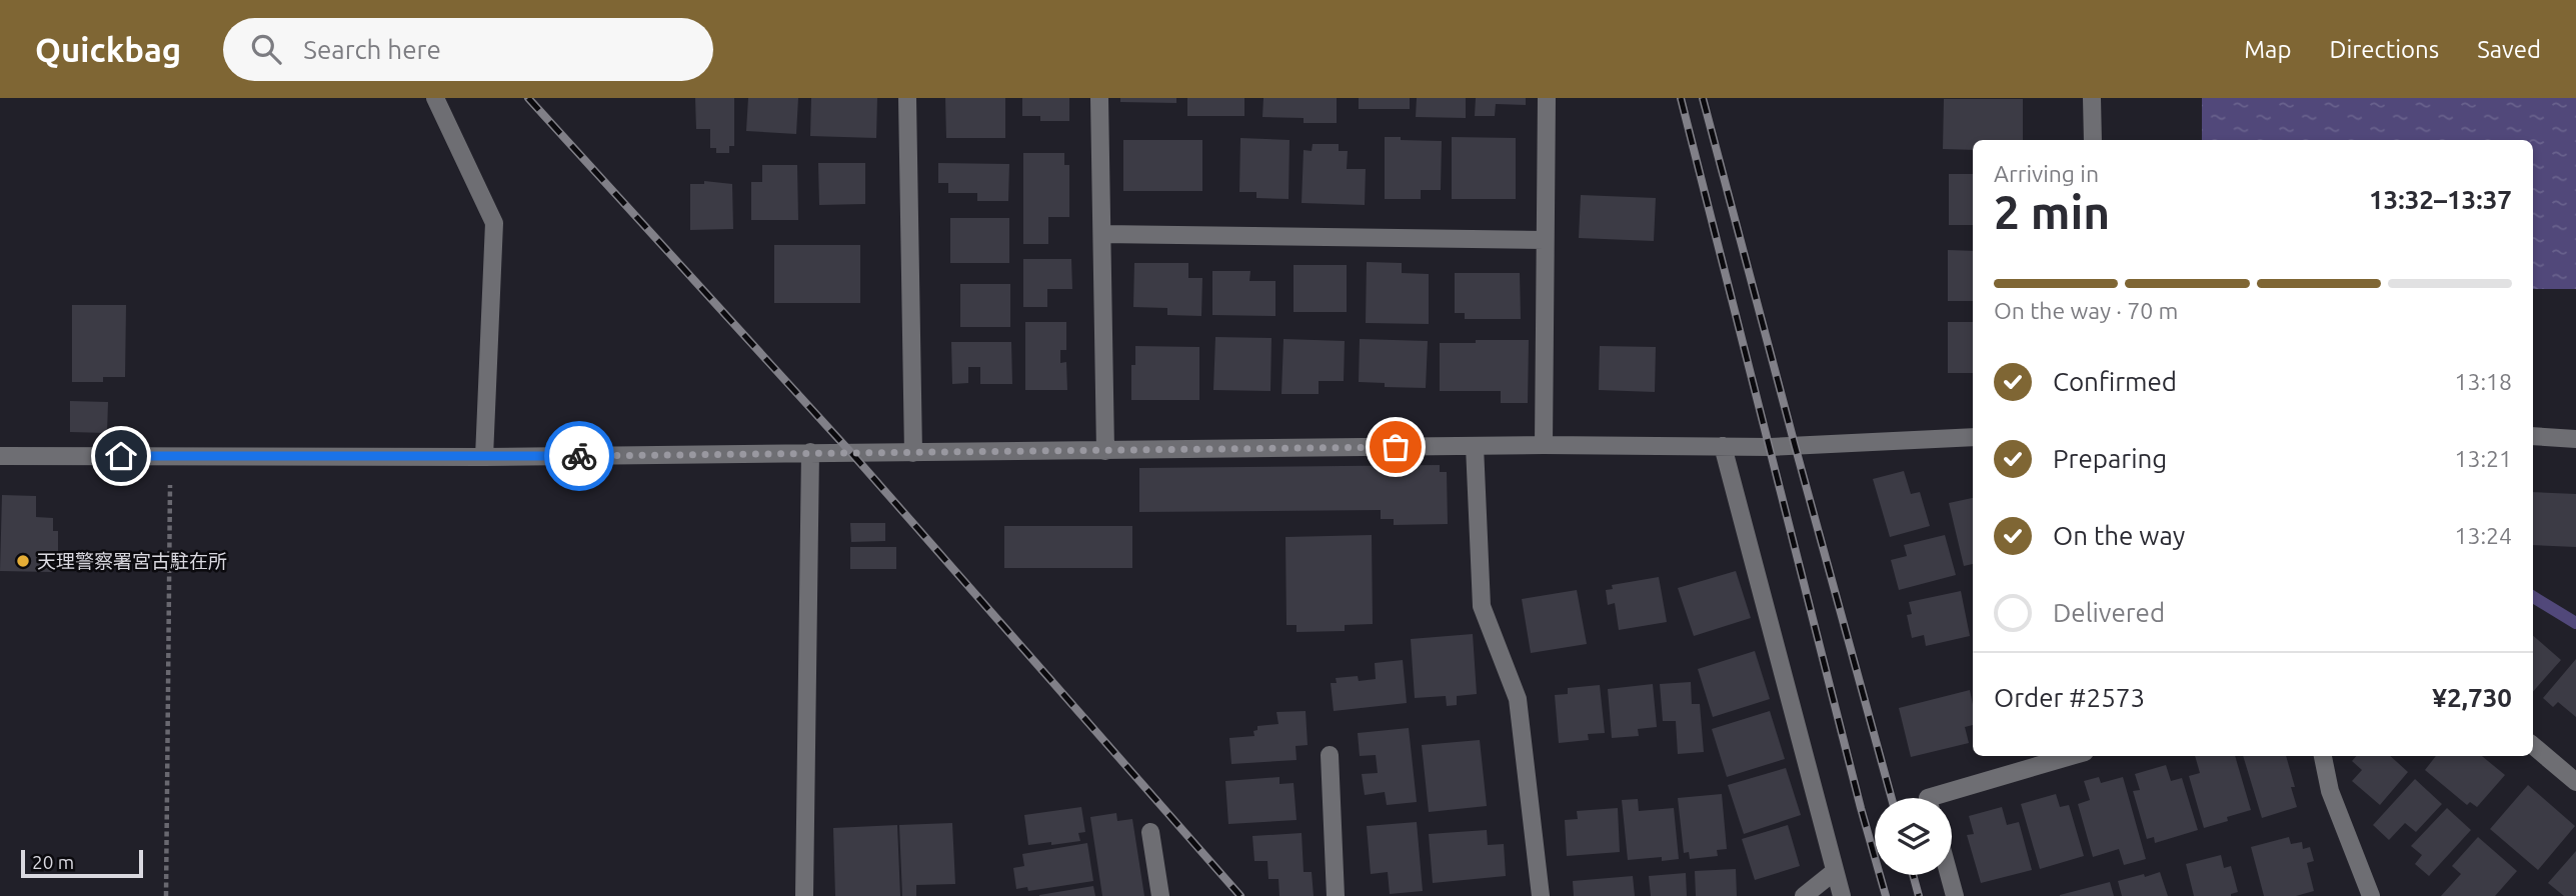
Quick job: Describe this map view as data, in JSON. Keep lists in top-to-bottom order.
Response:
{
  "places": ["天理警察署宮古駐在所"],
  "scale_bar": "20 m",
  "page": {
    "header": "Quickbag",
    "search": "Search here",
    "nav": ["Map", "Directions", "Saved"],
    "heading": ["2 min", "Arriving in", "13:32–13:37"],
    "panel": ["Order #2573", "¥2,730"],
    "bar": "On the way · 70 m",
    "list": [
      ["Confirmed", "13:18"],
      ["Preparing", "13:21"],
      ["On the way", "13:24"],
      "Delivered"
    ],
    "scale": "20 m"
  }
}
